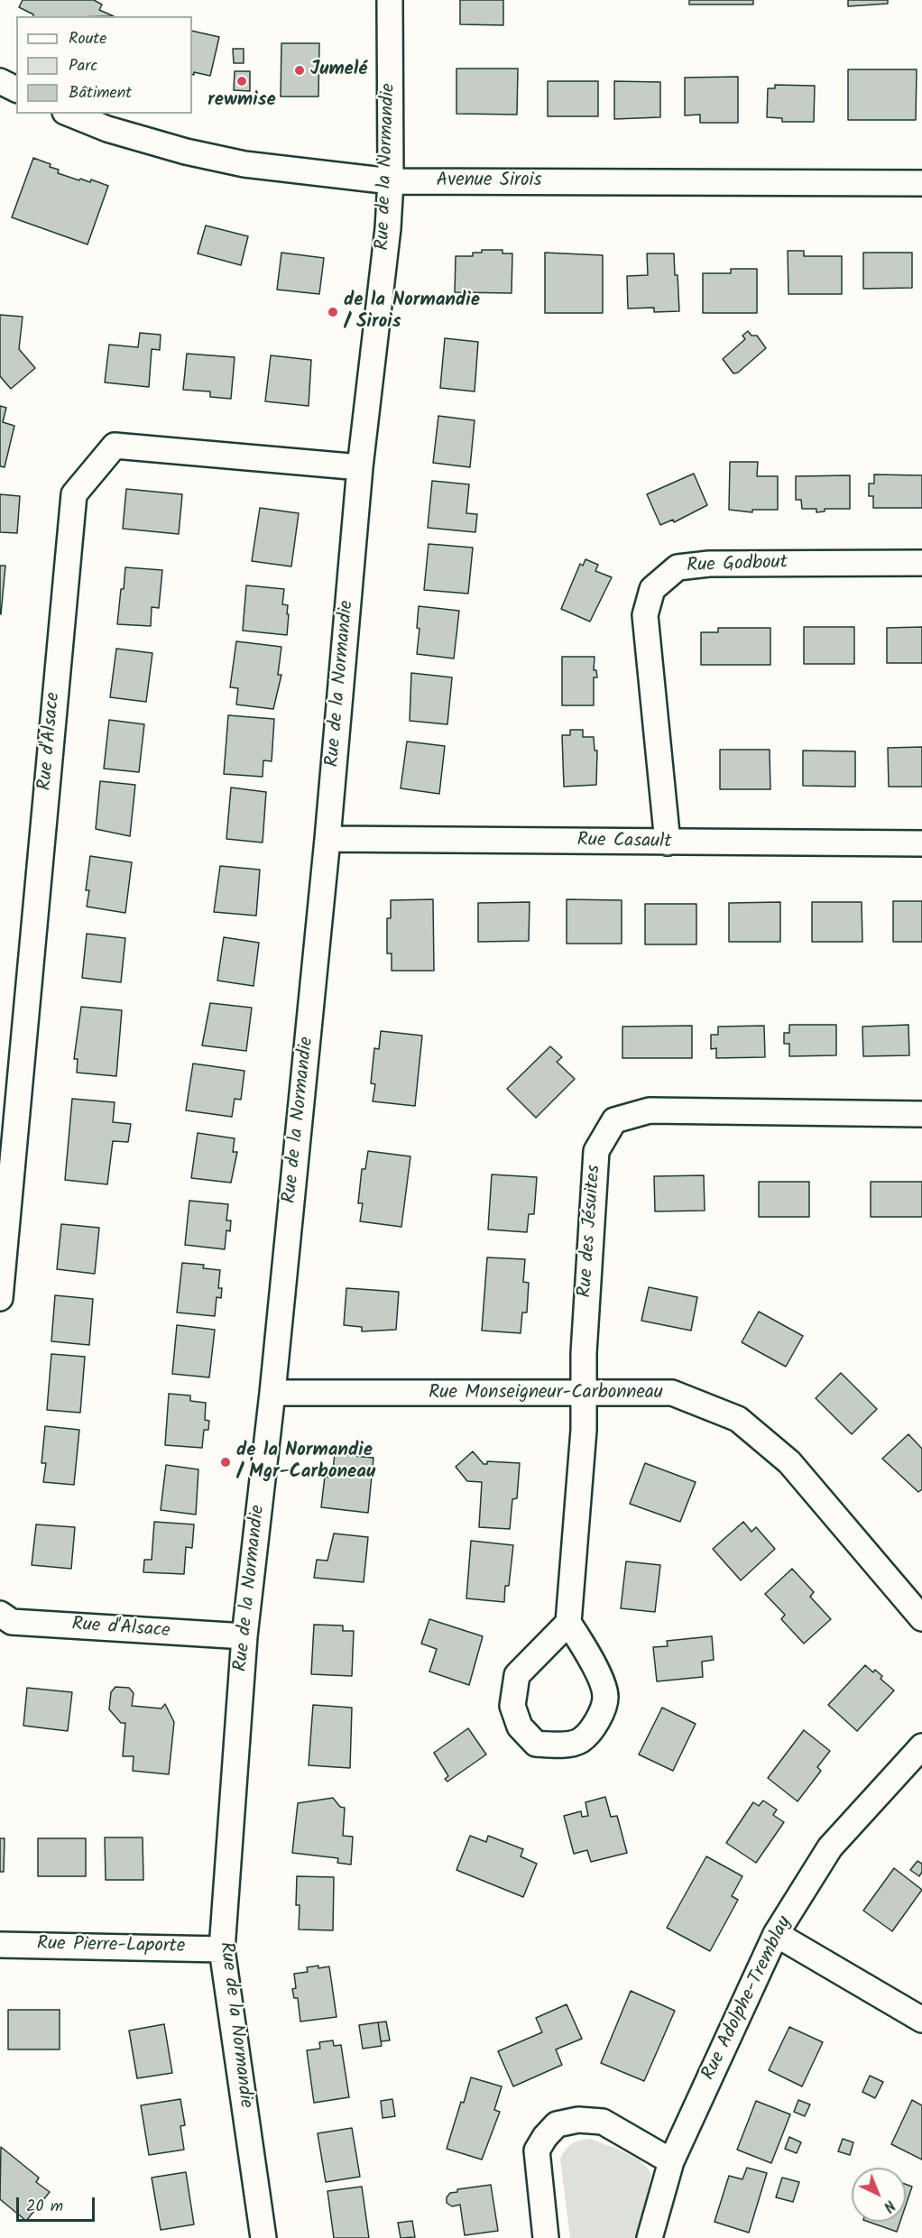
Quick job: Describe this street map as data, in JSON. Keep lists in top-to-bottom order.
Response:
{
  "streets": {
    "street": [
      "Rue de la Normandie",
      "Avenue Sirois",
      "Rue Godbout",
      "Rue d'Alsace",
      "Rue Casault",
      "Rue des Jésuites",
      "Rue Monseigneur-Carbonneau",
      "Rue Pierre-Laporte",
      "Rue Adolphe-Tremblay"
    ]
  },
  "crossings": [
    ["Rue de la Normandie", "Avenue Sirois"],
    ["Rue de la Normandie", "Rue d'Alsace"],
    ["Rue de la Normandie", "Rue Casault"],
    ["Rue de la Normandie", "Rue Monseigneur-Carbonneau"],
    ["Rue de la Normandie", "Rue Pierre-Laporte"],
    ["Rue Godbout", "Rue Casault"],
    ["Rue des Jésuites", "Rue Monseigneur-Carbonneau"]
  ],
  "places": [
    "Jumelé",
    "rewmise",
    "de la Normandie / Sirois",
    "de la Normandie / Mgr-Carboneau"
  ],
  "legend": ["Route", "Parc", "Bâtiment"],
  "scale_bar": "20 m",
  "north": "bottom right"
}
